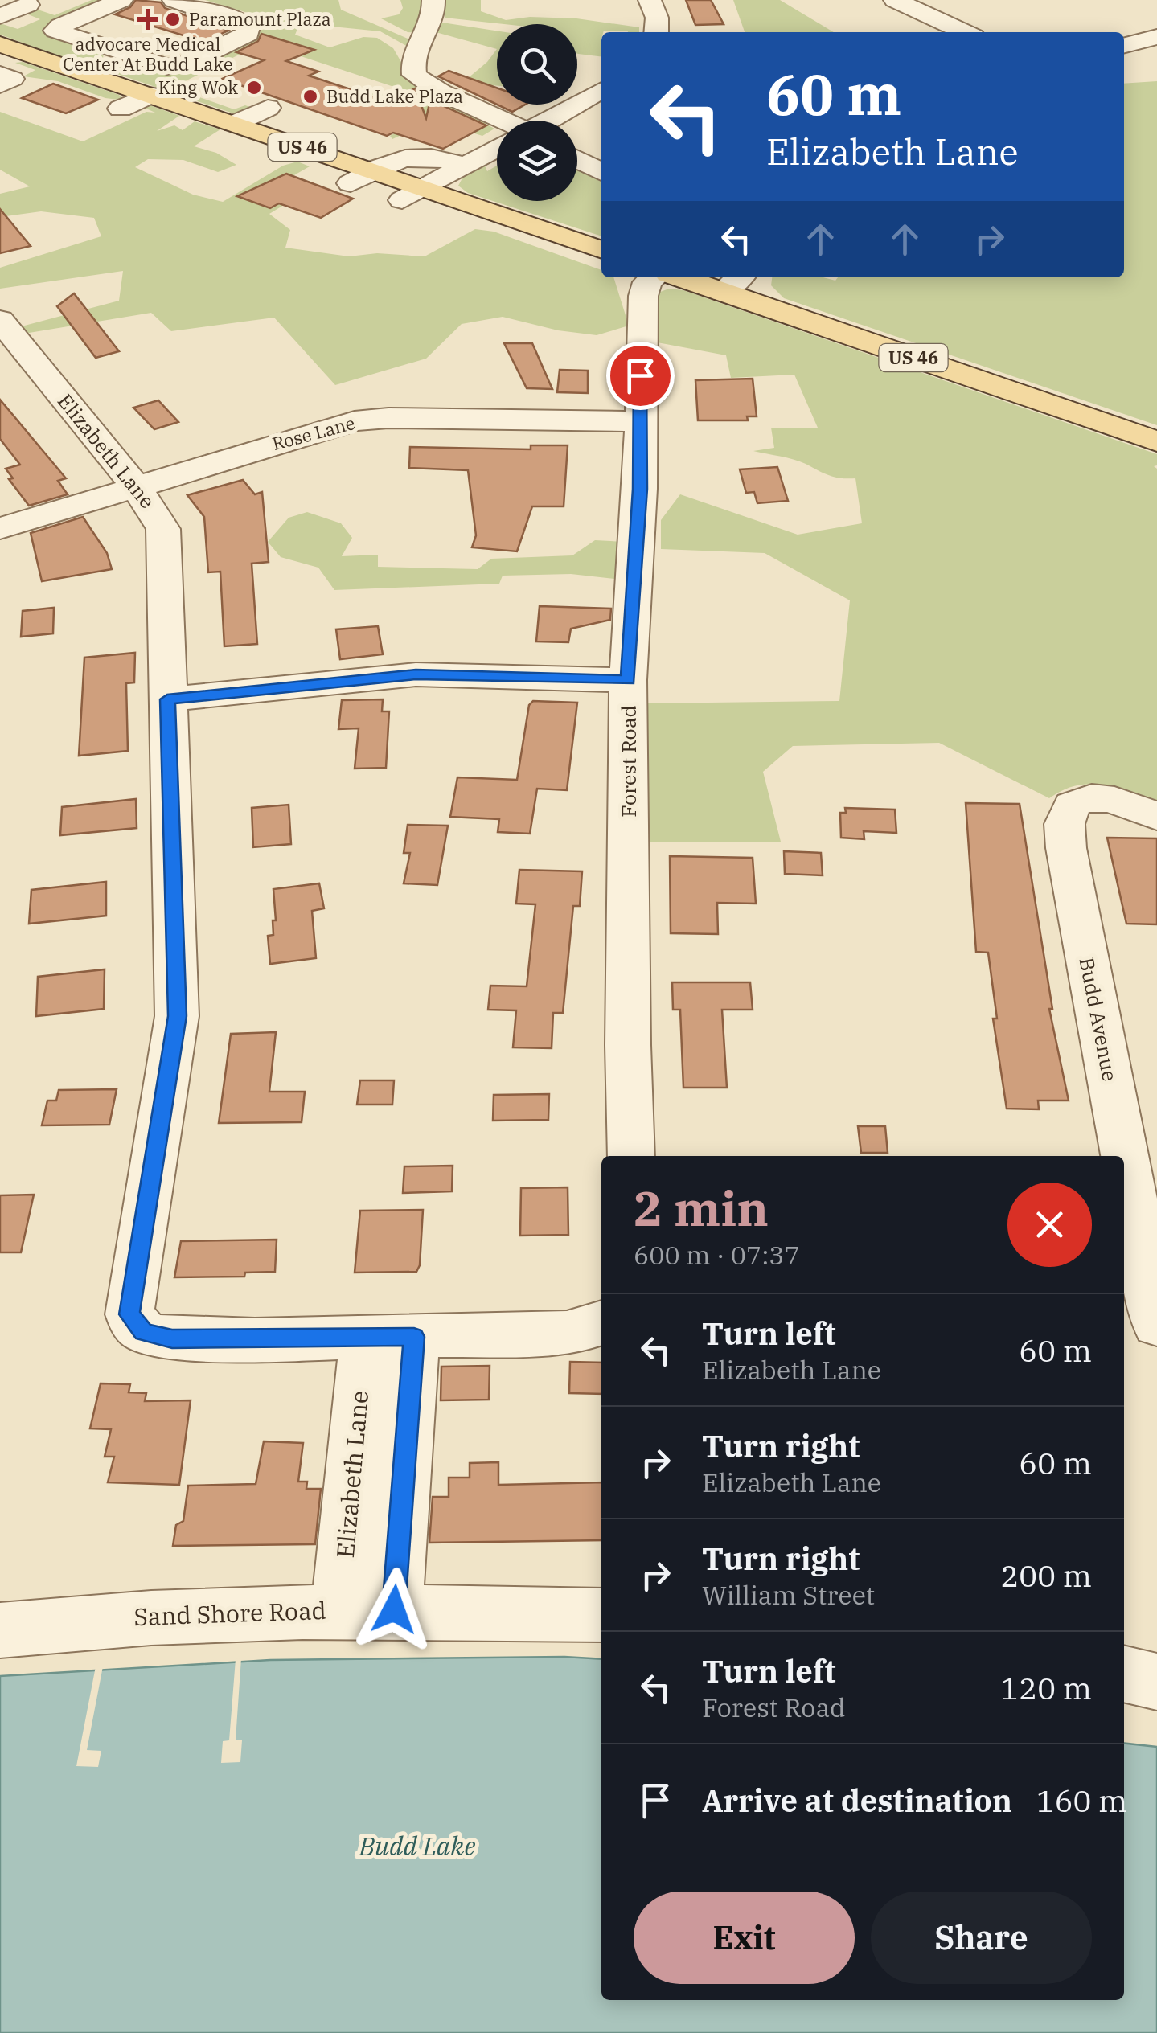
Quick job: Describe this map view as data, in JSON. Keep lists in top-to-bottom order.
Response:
{
  "streets": {
    "main road": ["US 46"],
    "street": [
      "Rose Lane",
      "Elizabeth Lane",
      "Forest Road",
      "Budd Avenue",
      "Sand Shore Road"
    ]
  },
  "crossings": [
    ["Rose Lane", "Elizabeth Lane"],
    ["Rose Lane", "Forest Road"],
    ["Elizabeth Lane", "Sand Shore Road"]
  ],
  "water": ["Budd Lake"],
  "places": {
    "health": ["advocare Medical Center At Budd Lake"],
    "other": ["Paramount Plaza", "King Wok", "Budd Lake Plaza"]
  },
  "page": {
    "turn": ["60 m", "Elizabeth Lane"],
    "heading": ["2 min", "600 m · 07:37"],
    "list": [
      {
        "name": "Turn left",
        "note": "Elizabeth Lane",
        "value": "60 m"
      },
      {
        "name": "Turn right",
        "note": "Elizabeth Lane",
        "value": "60 m"
      },
      {
        "name": "Turn right",
        "note": "William Street",
        "value": "200 m"
      },
      {
        "name": "Turn left",
        "note": "Forest Road",
        "value": "120 m"
      },
      {
        "name": "Arrive at destination",
        "value": "160 m"
      }
    ],
    "buttons": ["Exit", "Share"]
  }
}
